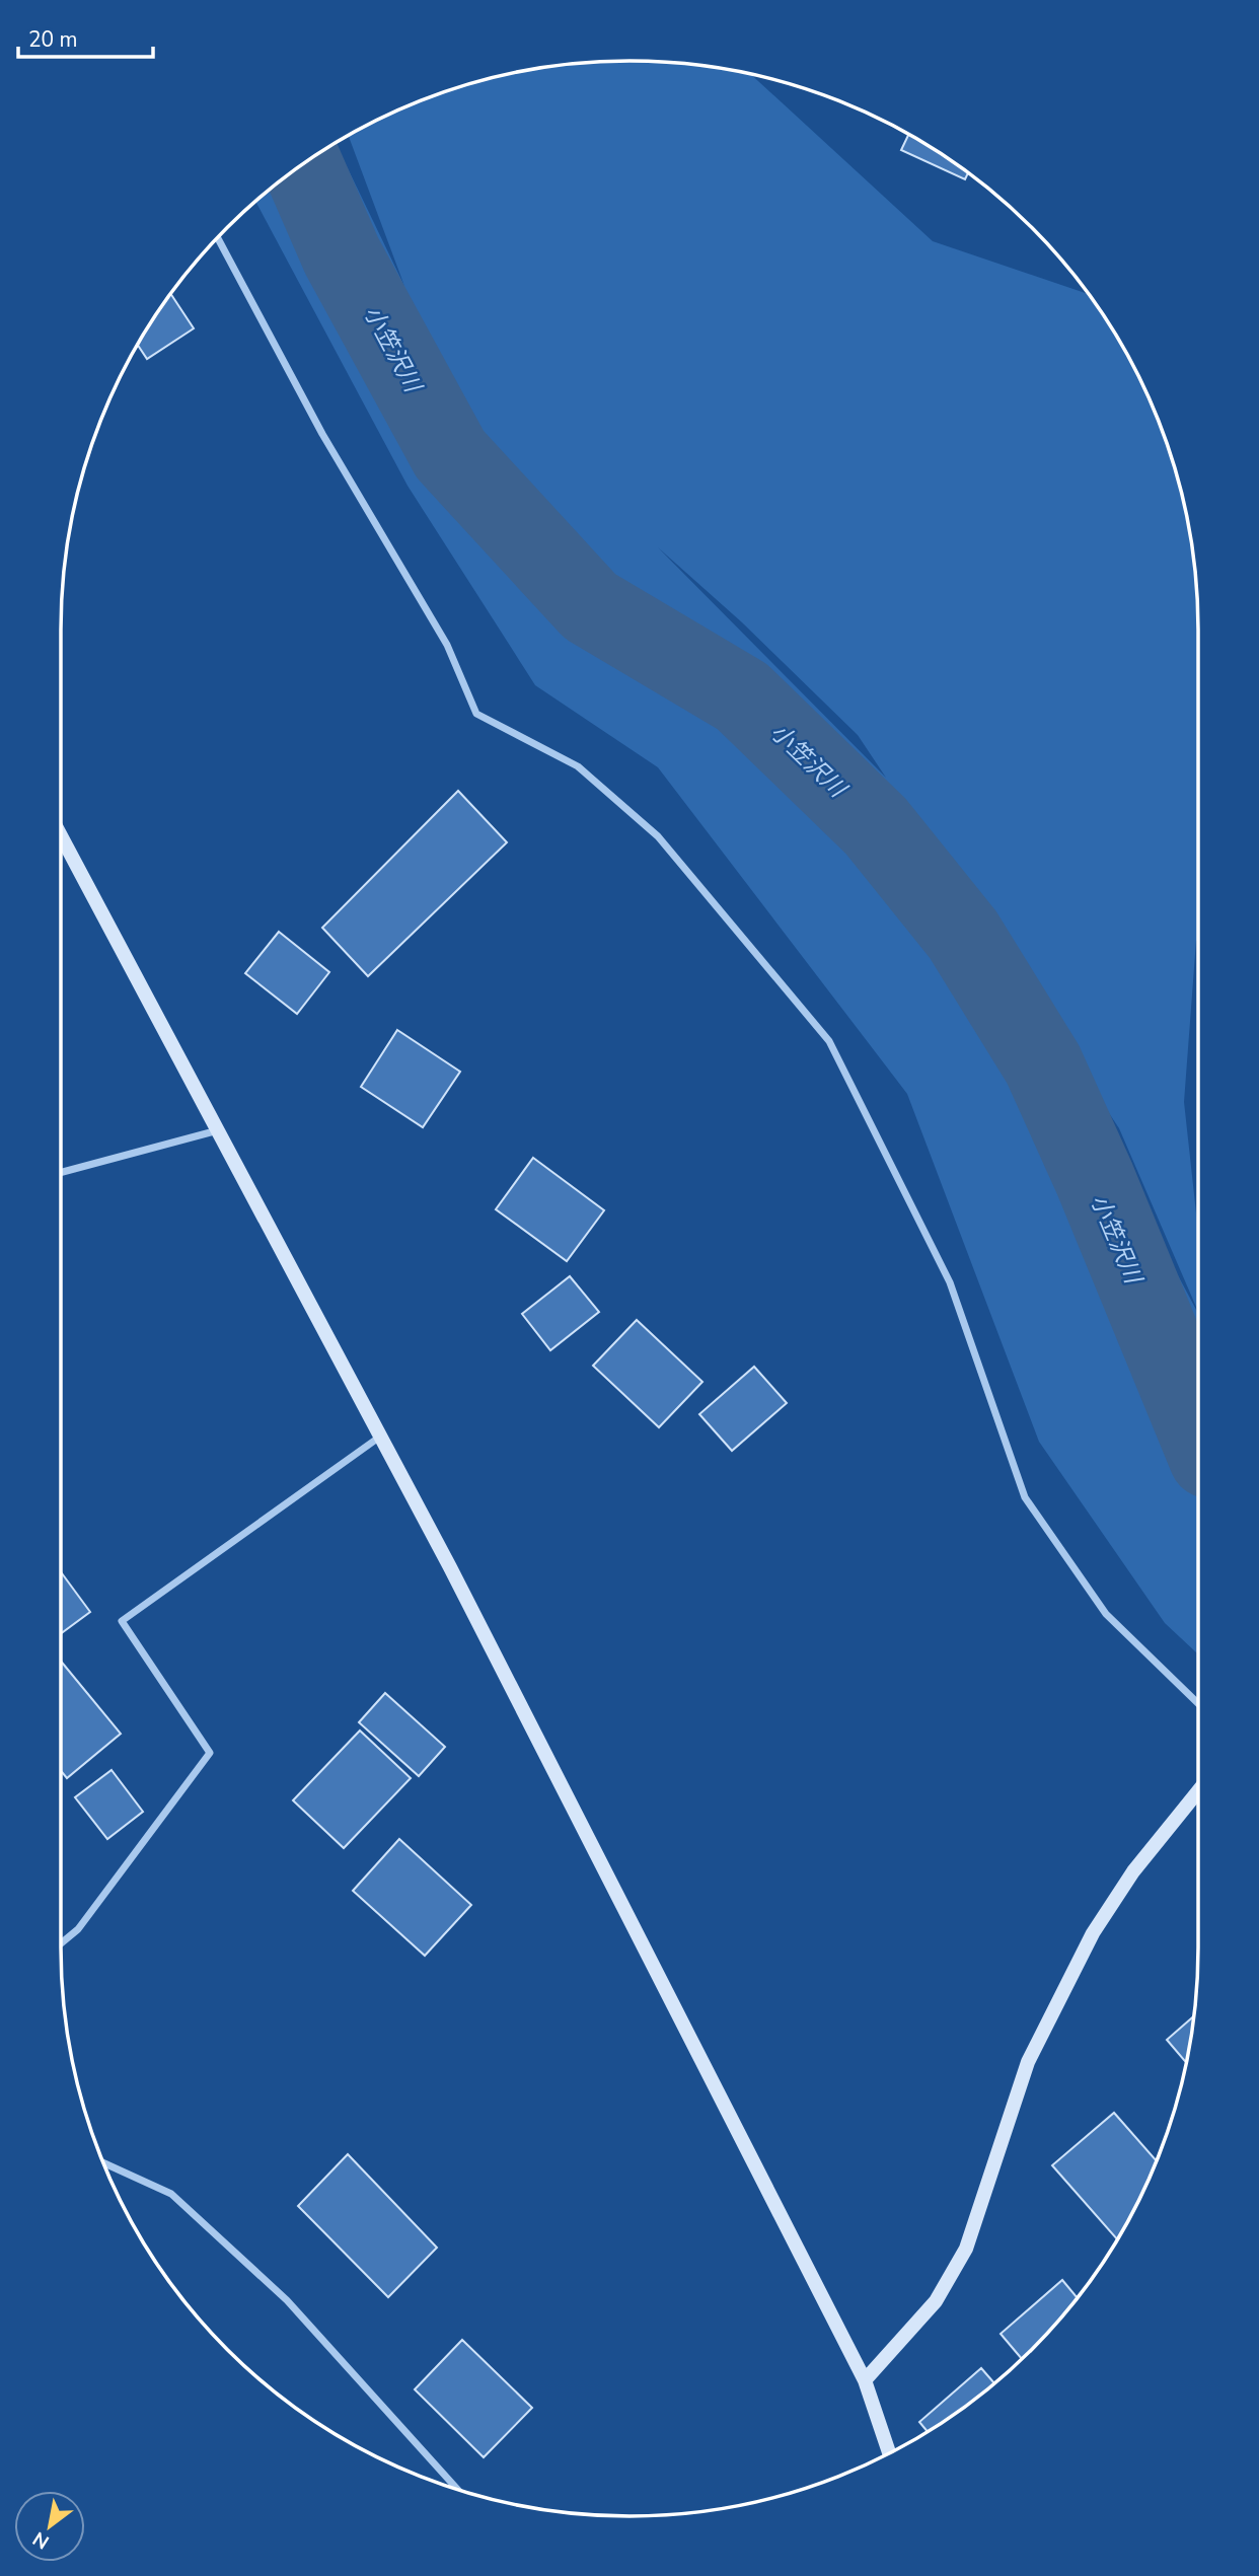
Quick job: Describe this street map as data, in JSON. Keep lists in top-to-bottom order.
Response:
{
  "water": ["小笠沢川"],
  "scale_bar": "20 m",
  "north": "bottom left"
}
